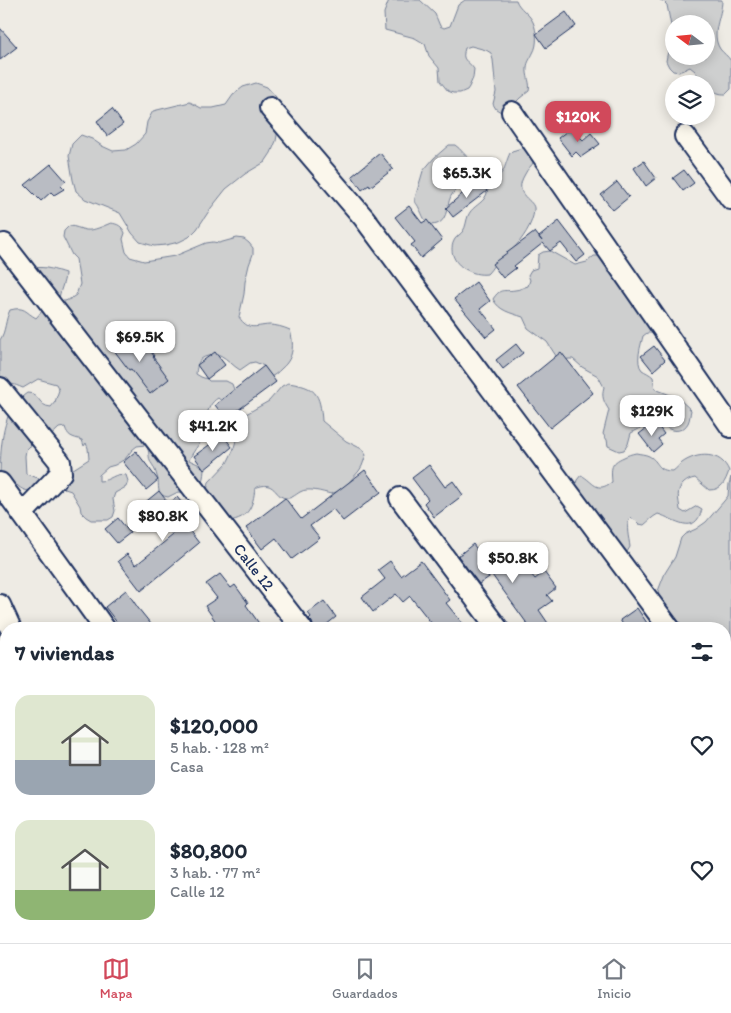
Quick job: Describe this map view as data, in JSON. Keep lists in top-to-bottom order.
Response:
{
  "streets": {
    "street": ["Calle 12"]
  },
  "north": "left",
  "page": {
    "price": [
      "$120K",
      "$65.3K",
      "$69.5K",
      "$129K",
      "$41.2K",
      "$80.8K",
      "$50.8K"
    ],
    "heading": "7 viviendas",
    "list": [
      {
        "name": "$120,000",
        "note": "5 hab. · 128 m² · Casa"
      },
      {
        "name": "$80,800",
        "note": "3 hab. · 77 m² · Calle 12"
      }
    ],
    "tabs": ["Mapa", "Guardados", "Inicio"]
  }
}
